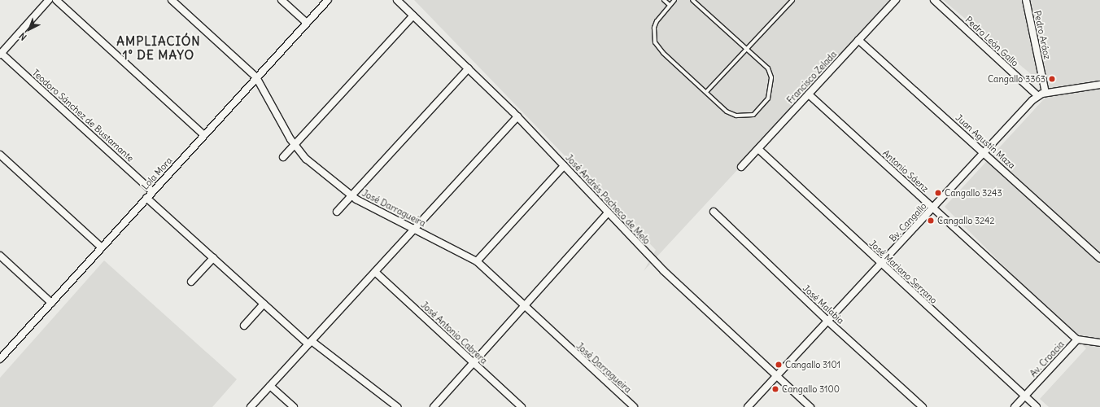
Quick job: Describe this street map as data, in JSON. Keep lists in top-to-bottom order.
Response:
{
  "streets": {
    "street": [
      "Pedro Aráoz",
      "Pedro León Gallo",
      "Francisco Zelada",
      "Teodoro Sánchez de Bustamante",
      "Juan Agustín Maza",
      "Antonio Sáenz",
      "Lola Mora",
      "José Andrés Pacheco de Melo",
      "José Darragueira",
      "Bv. Cangallo",
      "José Mariano Serrano",
      "José Malabia",
      "José Antonio Cabrera",
      "Av. Croacia"
    ]
  },
  "crossings": [
    ["Pedro Aráoz", "Bv. Cangallo"],
    ["Pedro León Gallo", "Bv. Cangallo"],
    ["Francisco Zelada", "Juan Agustín Maza"],
    ["Francisco Zelada", "Antonio Sáenz"],
    ["Francisco Zelada", "José Mariano Serrano"],
    ["Teodoro Sánchez de Bustamante", "Lola Mora"],
    ["Juan Agustín Maza", "Bv. Cangallo"],
    ["Antonio Sáenz", "Bv. Cangallo"],
    ["Antonio Sáenz", "Av. Croacia"],
    ["Lola Mora", "José Darragueira"],
    ["José Andrés Pacheco de Melo", "Bv. Cangallo"],
    ["Bv. Cangallo", "José Mariano Serrano"],
    ["Bv. Cangallo", "José Malabia"],
    ["José Mariano Serrano", "Av. Croacia"]
  ],
  "districts": ["AMPLIACIÓN 1° DE MAYO"],
  "places": [
    "Cangallo 3363",
    "Cangallo 3243",
    "Cangallo 3242",
    "Cangallo 3101",
    "Cangallo 3100"
  ],
  "north": "bottom left"
}
